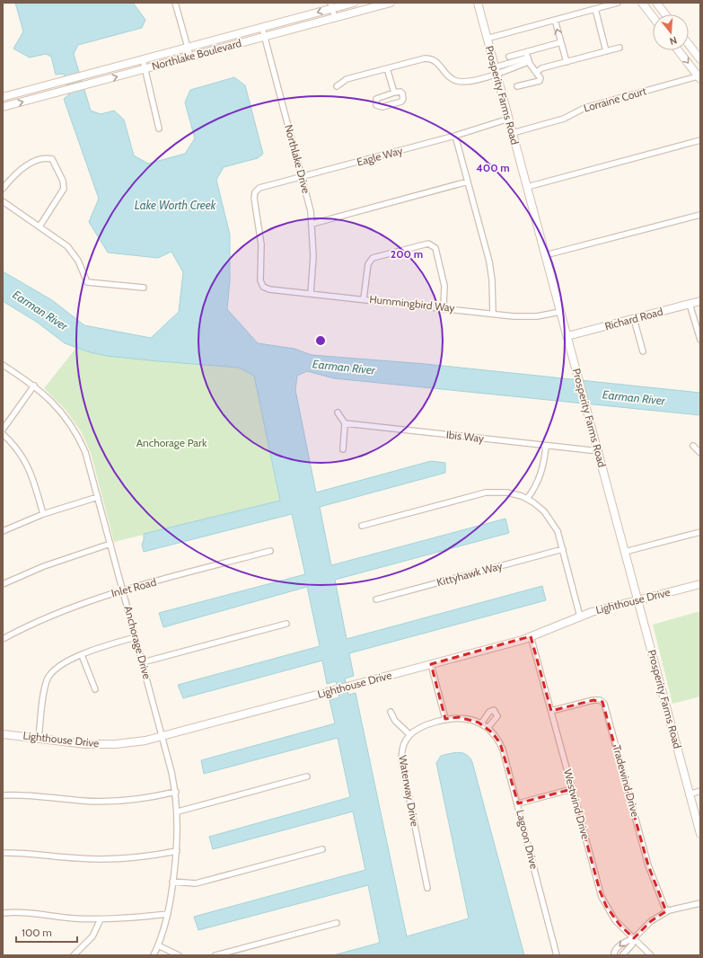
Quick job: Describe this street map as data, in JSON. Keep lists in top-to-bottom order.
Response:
{
  "streets": {
    "street": [
      "Northlake Boulevard",
      "Prosperity Farms Road",
      "Lorraine Court",
      "Eagle Way",
      "Northlake Drive",
      "Hummingbird Way",
      "Richard Road",
      "Ibis Way",
      "Kittyhawk Way",
      "Inlet Road",
      "Lighthouse Drive",
      "Anchorage Drive",
      "Tradewind Drive",
      "Waterway Drive",
      "Westwind Drive",
      "Lagoon Drive"
    ]
  },
  "crossings": [
    ["Northlake Boulevard", "Northlake Drive"],
    ["Prosperity Farms Road", "Lorraine Court"],
    ["Prosperity Farms Road", "Eagle Way"],
    ["Prosperity Farms Road", "Hummingbird Way"],
    ["Prosperity Farms Road", "Richard Road"],
    ["Prosperity Farms Road", "Ibis Way"],
    ["Prosperity Farms Road", "Lighthouse Drive"],
    ["Eagle Way", "Northlake Drive"],
    ["Eagle Way", "Hummingbird Way"],
    ["Northlake Drive", "Hummingbird Way"],
    ["Inlet Road", "Anchorage Drive"],
    ["Lighthouse Drive", "Anchorage Drive"],
    ["Lighthouse Drive", "Westwind Drive"],
    ["Tradewind Drive", "Westwind Drive"]
  ],
  "water": ["Lake Worth Creek", "Earman River"],
  "parks": ["Anchorage Park"],
  "scale_bar": "100 m",
  "north": "bottom",
  "rings": ["400 m", "200 m"]
}
